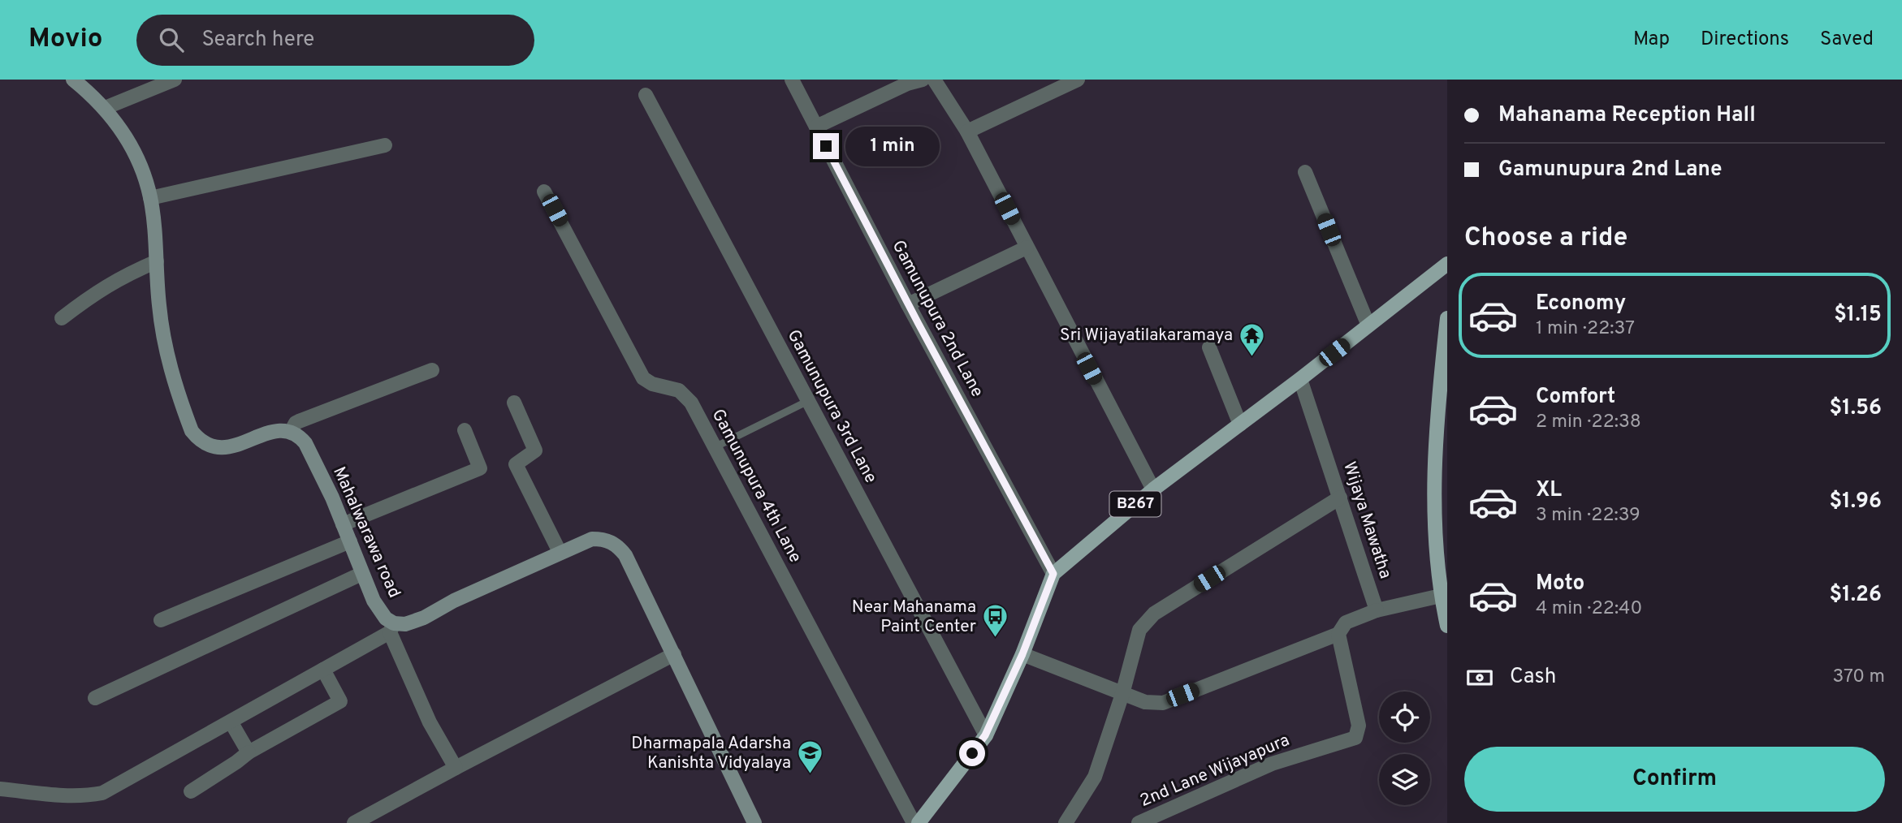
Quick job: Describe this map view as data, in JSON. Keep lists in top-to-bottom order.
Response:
{
  "streets": {
    "main road": ["B267"],
    "street": [
      "Gamunupura 2nd Lane",
      "Gamunupura 3rd Lane",
      "Gamunupura 4th Lane",
      "Wijaya Mawatha",
      "Mahalwarawa road",
      "2nd Lane Wijayapura"
    ]
  },
  "crossings": [
    ["Gamunupura 2nd Lane", "B267"],
    ["Gamunupura 3rd Lane", "B267"],
    ["B267", "Wijaya Mawatha"]
  ],
  "places": {
    "temple": ["Sri Wijayatilakaramaya"],
    "bus stop": ["Near Mahanama Paint Center"],
    "school or university": ["Dharmapala Adarsha Kanishta Vidyalaya"]
  },
  "page": {
    "header": "Movio",
    "search": "Search here",
    "nav": ["Map", "Directions", "Saved"],
    "banner": ["Mahanama Reception Hall", "Gamunupura 2nd Lane"],
    "bubble": "1 min",
    "heading": "Choose a ride",
    "list": [
      {
        "name": "Economy",
        "note": "1 min · 22:37",
        "value": "$1.15"
      },
      {
        "name": "Comfort",
        "note": "2 min · 22:38",
        "value": "$1.56"
      },
      {
        "name": "XL",
        "note": "3 min · 22:39",
        "value": "$1.96"
      },
      {
        "name": "Moto",
        "note": "4 min · 22:40",
        "value": "$1.26"
      }
    ],
    "pay": ["Cash", "370 m"],
    "buttons": "Confirm"
  }
}
